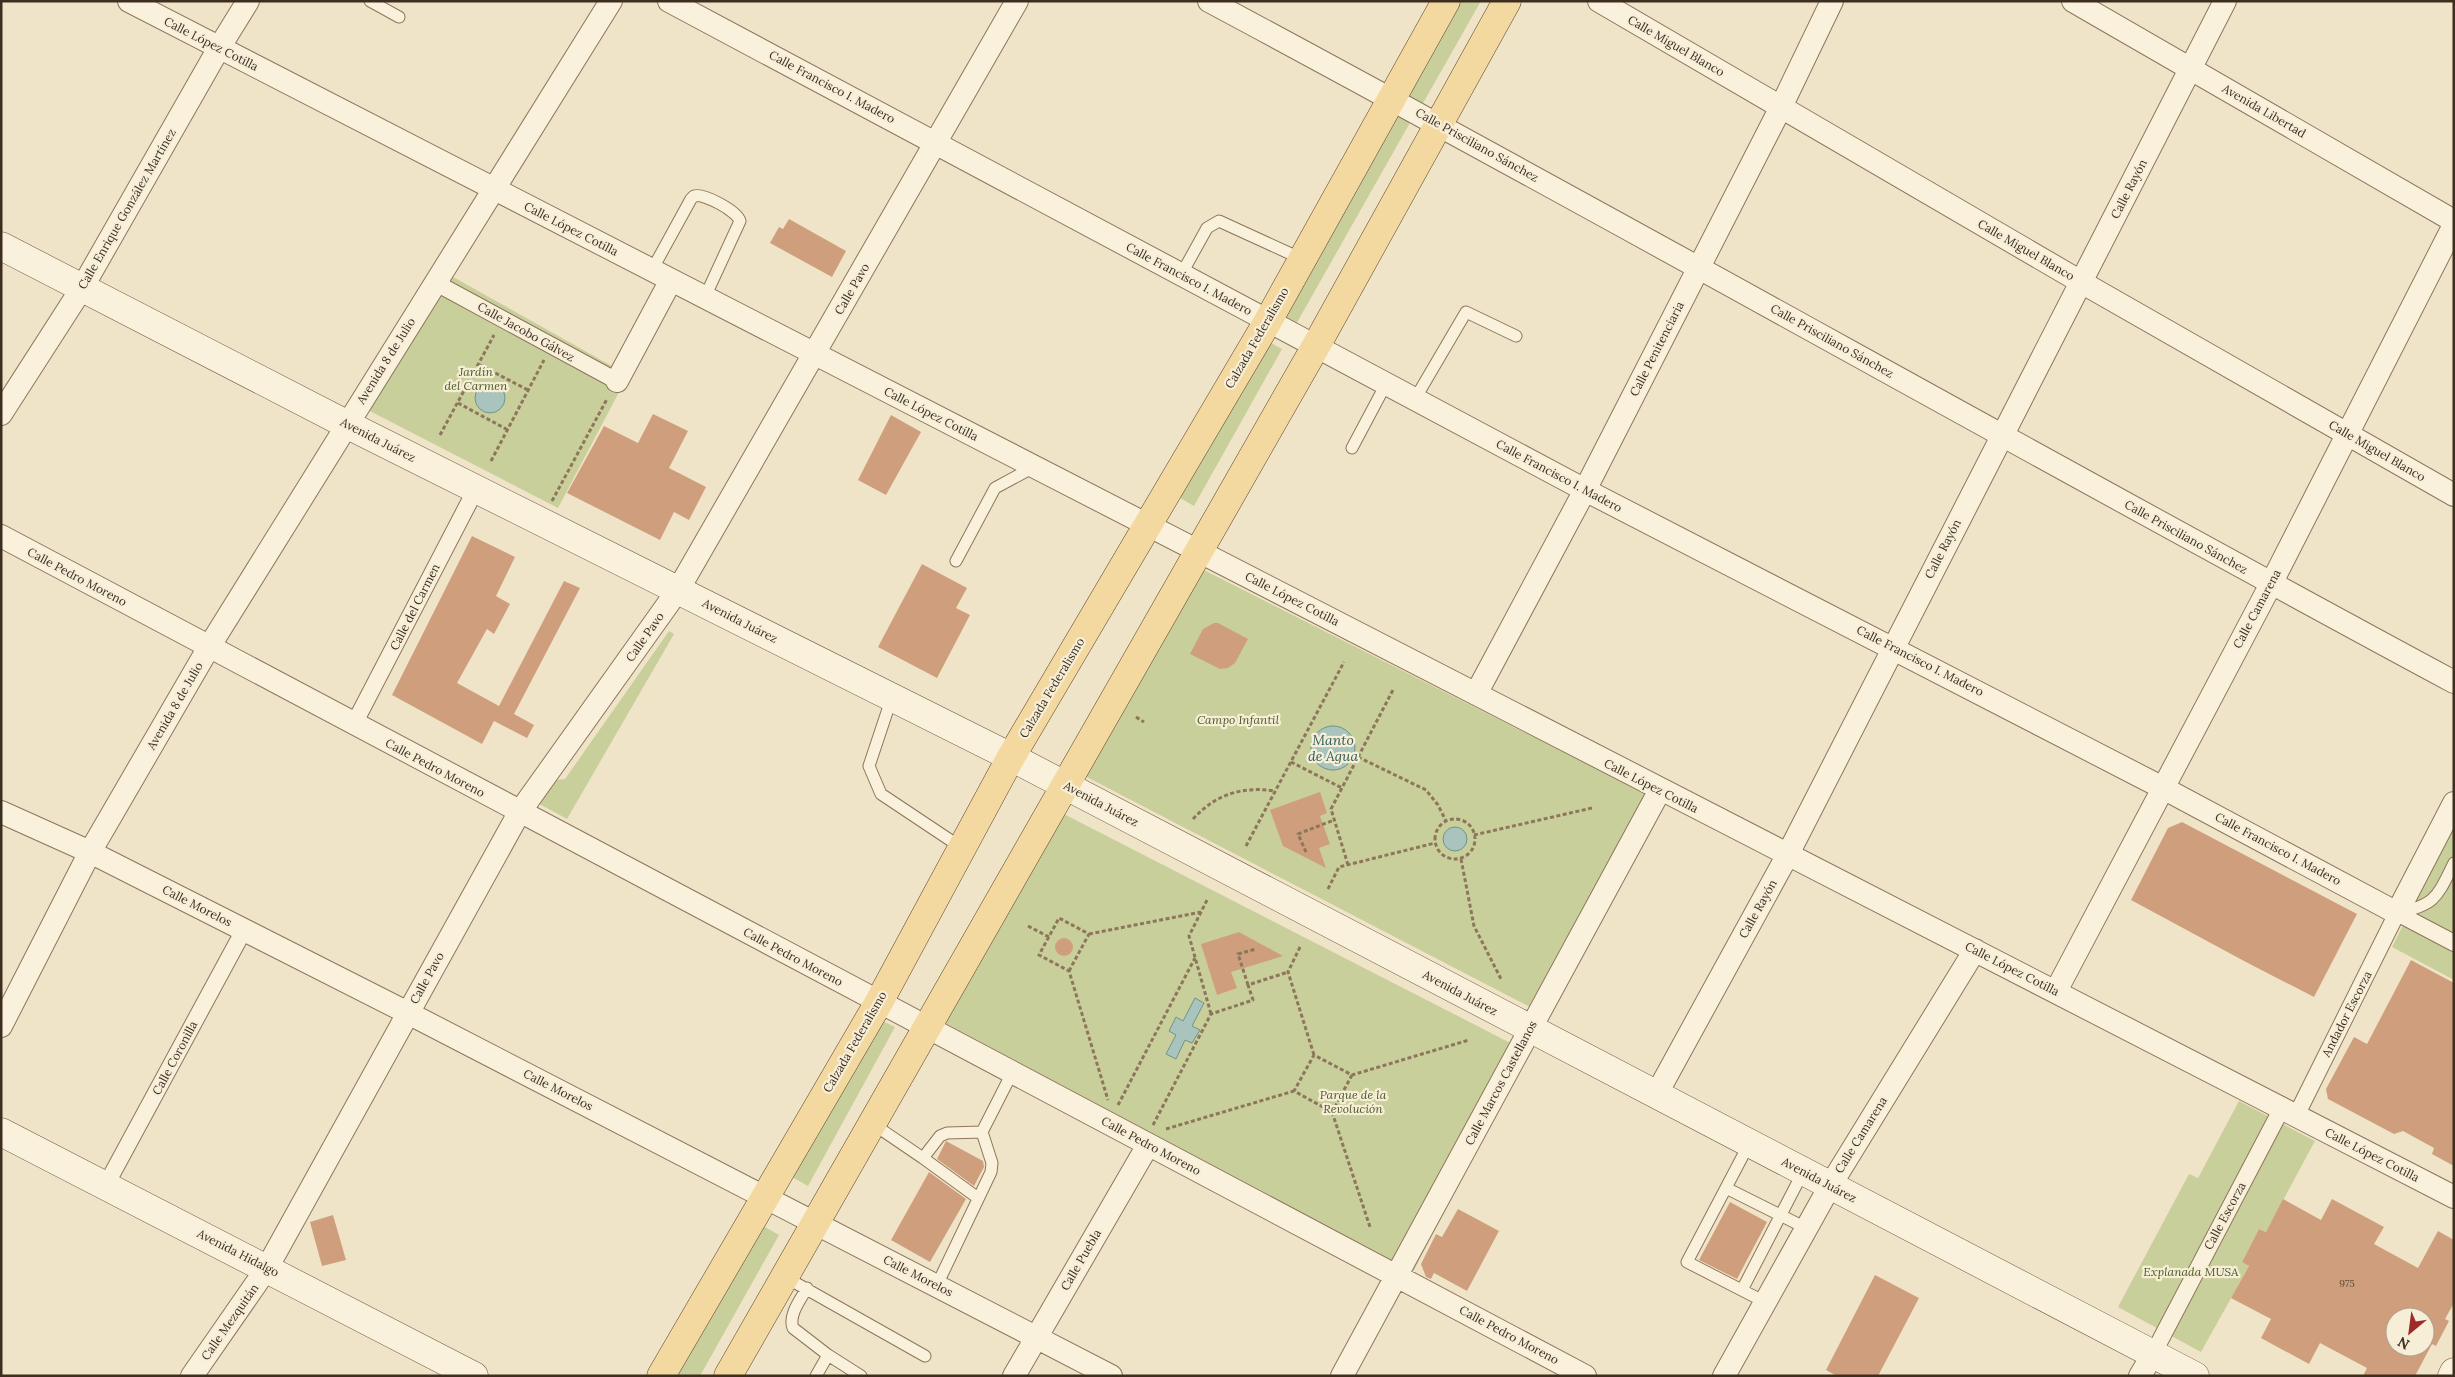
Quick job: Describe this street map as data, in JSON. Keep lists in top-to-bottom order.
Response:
{
  "streets": {
    "main road": ["Calzada Federalismo", "Avenida Juárez", "Avenida Hidalgo"],
    "street": [
      "Calle López Cotilla",
      "Calle Miguel Blanco",
      "Calle Francisco I. Madero",
      "Avenida Libertad",
      "Calle Prisciliano Sánchez",
      "Calle Rayón",
      "Calle Enrique González Martínez",
      "Calle Pavo",
      "Calle Jacobo Gálvez",
      "Calle Penitenciaria",
      "Avenida 8 de Julio",
      "Calle Pedro Moreno",
      "Calle del Carmen",
      "Calle Camarena",
      "Calle Morelos",
      "Andador Escorza",
      "Calle Coronilla",
      "Calle Marcos Castellanos",
      "Calle Escorza",
      "Calle Puebla",
      "Calle Mezquitán"
    ]
  },
  "crossings": [
    ["Calle López Cotilla", "Calle Rayón"],
    ["Calle López Cotilla", "Calle Enrique González Martínez"],
    ["Calle López Cotilla", "Calle Pavo"],
    ["Calle López Cotilla", "Calzada Federalismo"],
    ["Calle López Cotilla", "Calle Penitenciaria"],
    ["Calle López Cotilla", "Avenida 8 de Julio"],
    ["Calle López Cotilla", "Calle Camarena"],
    ["Calle López Cotilla", "Andador Escorza"],
    ["Calle López Cotilla", "Calle Marcos Castellanos"],
    ["Calle López Cotilla", "Calle Escorza"],
    ["Calle Miguel Blanco", "Calle Rayón"],
    ["Calle Miguel Blanco", "Calle Penitenciaria"],
    ["Calle Miguel Blanco", "Calle Camarena"],
    ["Calle Francisco I. Madero", "Calle Rayón"],
    ["Calle Francisco I. Madero", "Calle Pavo"],
    ["Calle Francisco I. Madero", "Calzada Federalismo"],
    ["Calle Francisco I. Madero", "Calle Penitenciaria"],
    ["Calle Francisco I. Madero", "Calle Camarena"],
    ["Calle Francisco I. Madero", "Andador Escorza"],
    ["Avenida Libertad", "Calle Rayón"],
    ["Avenida Libertad", "Calle Camarena"],
    ["Calle Prisciliano Sánchez", "Calle Rayón"],
    ["Calle Prisciliano Sánchez", "Calzada Federalismo"],
    ["Calle Prisciliano Sánchez", "Calle Penitenciaria"],
    ["Calle Prisciliano Sánchez", "Calle Camarena"],
    ["Calle Rayón", "Avenida Juárez"],
    ["Calle Enrique González Martínez", "Avenida Juárez"],
    ["Calle Pavo", "Avenida Juárez"],
    ["Calle Pavo", "Calle Pedro Moreno"],
    ["Calle Pavo", "Calle Morelos"],
    ["Calle Pavo", "Avenida Hidalgo"],
    ["Calle Pavo", "Calle Mezquitán"],
    ["Calle Jacobo Gálvez", "Avenida 8 de Julio"],
    ["Calzada Federalismo", "Avenida Juárez"],
    ["Calzada Federalismo", "Calle Pedro Moreno"],
    ["Calzada Federalismo", "Calle Morelos"],
    ["Avenida 8 de Julio", "Avenida Juárez"],
    ["Avenida 8 de Julio", "Calle Pedro Moreno"],
    ["Avenida 8 de Julio", "Calle Morelos"],
    ["Avenida Juárez", "Calle del Carmen"],
    ["Avenida Juárez", "Calle Camarena"],
    ["Avenida Juárez", "Calle Marcos Castellanos"],
    ["Avenida Juárez", "Calle Escorza"],
    ["Calle Pedro Moreno", "Calle del Carmen"],
    ["Calle Pedro Moreno", "Calle Marcos Castellanos"],
    ["Calle Pedro Moreno", "Calle Puebla"],
    ["Calle Morelos", "Calle Coronilla"],
    ["Calle Morelos", "Calle Puebla"],
    ["Andador Escorza", "Calle Escorza"],
    ["Calle Coronilla", "Avenida Hidalgo"],
    ["Avenida Hidalgo", "Calle Mezquitán"]
  ],
  "water": ["Manto de Agua"],
  "parks": [
    "Jardín del Carmen",
    "Campo Infantil",
    "Parque de la Revolución",
    "Explanada MUSA"
  ],
  "house_numbers": ["975"],
  "north": "bottom left"
}
